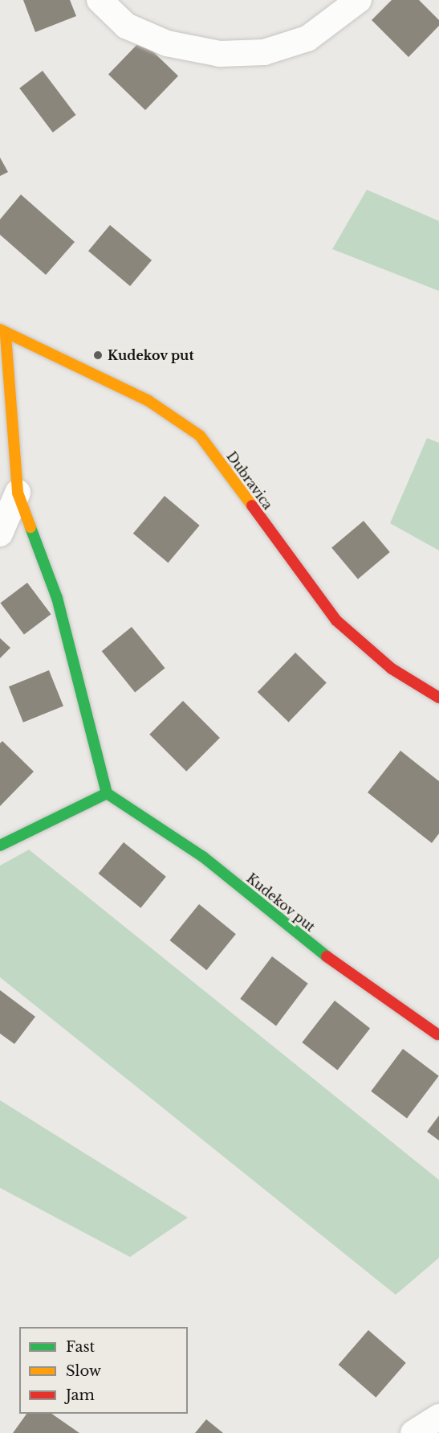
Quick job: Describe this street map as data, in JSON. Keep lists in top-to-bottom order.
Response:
{
  "streets": {
    "street": ["Dubravica", "Kudekov put"]
  },
  "places": ["Kudekov put"],
  "legend": ["Fast", "Slow", "Jam"]
}
